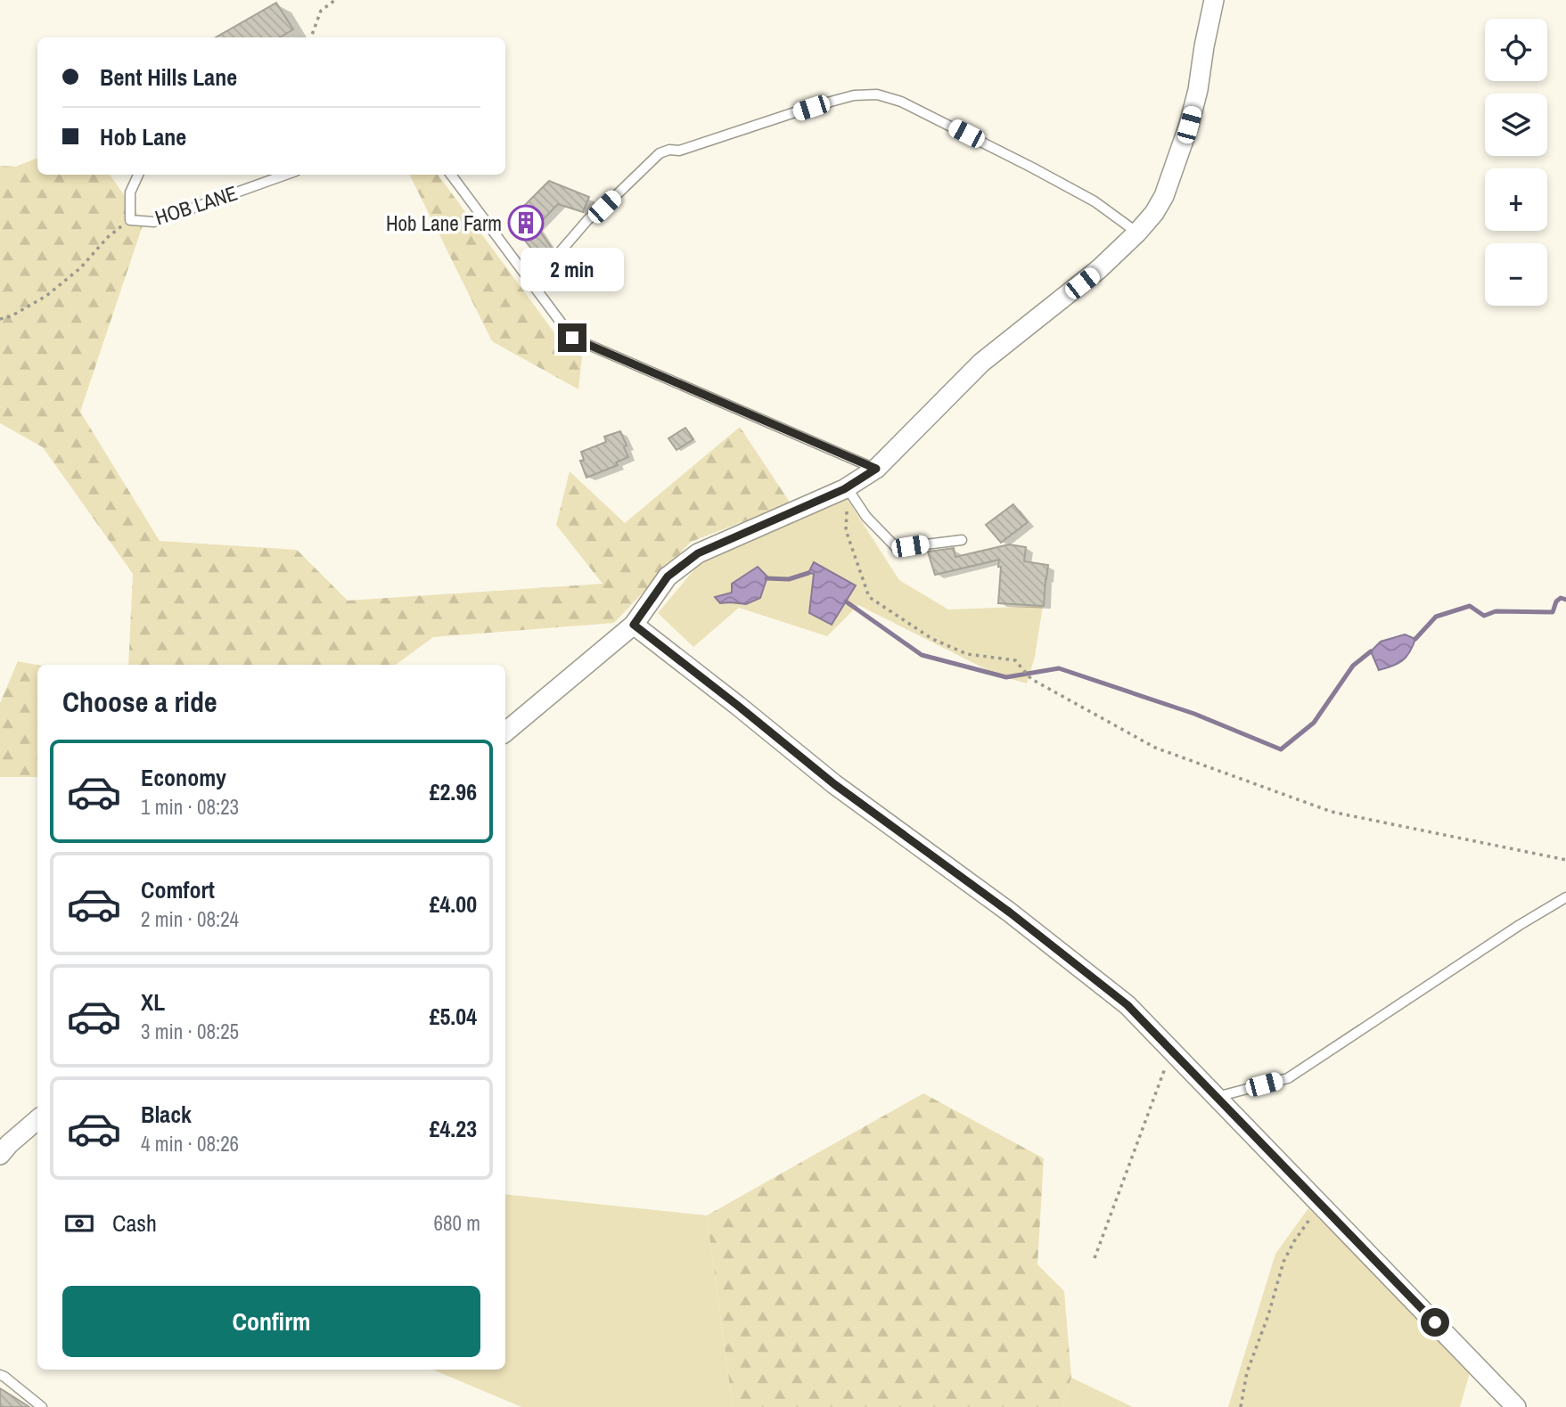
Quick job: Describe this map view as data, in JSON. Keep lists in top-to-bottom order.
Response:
{
  "streets": {
    "lane": ["HOB LANE"]
  },
  "places": {
    "building": ["Hob Lane Farm"]
  },
  "page": {
    "map_buttons": ["+", "−"],
    "banner": ["Bent Hills Lane", "Hob Lane"],
    "bubble": "2 min",
    "heading": "Choose a ride",
    "list": [
      {
        "name": "Economy",
        "note": "1 min · 08:23",
        "value": "£2.96"
      },
      {
        "name": "Comfort",
        "note": "2 min · 08:24",
        "value": "£4.00"
      },
      {
        "name": "XL",
        "note": "3 min · 08:25",
        "value": "£5.04"
      },
      {
        "name": "Black",
        "note": "4 min · 08:26",
        "value": "£4.23"
      }
    ],
    "pay": ["Cash", "680 m"],
    "buttons": "Confirm"
  }
}
